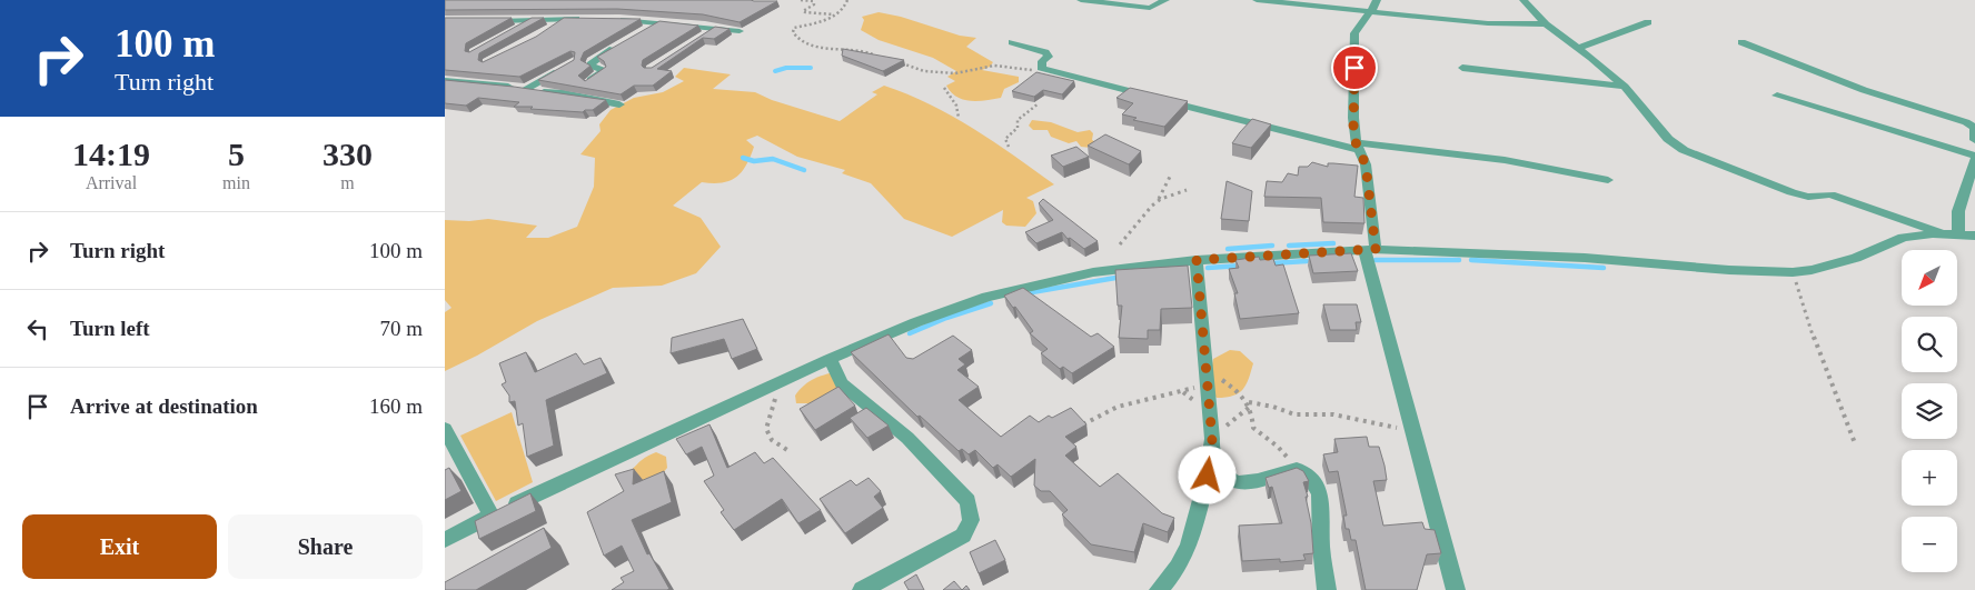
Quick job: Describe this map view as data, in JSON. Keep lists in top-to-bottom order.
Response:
{
  "north": "bottom left",
  "page": {
    "turn": ["100 m", "Turn right"],
    "eta": [
      "14:19",
      "Arrival",
      "5",
      "min",
      "330",
      "m"
    ],
    "list": [
      {
        "name": "Turn right",
        "value": "100 m"
      },
      {
        "name": "Turn left",
        "value": "70 m"
      },
      {
        "name": "Arrive at destination",
        "value": "160 m"
      }
    ],
    "map_buttons": ["+", "−"],
    "buttons": ["Exit", "Share"]
  }
}
